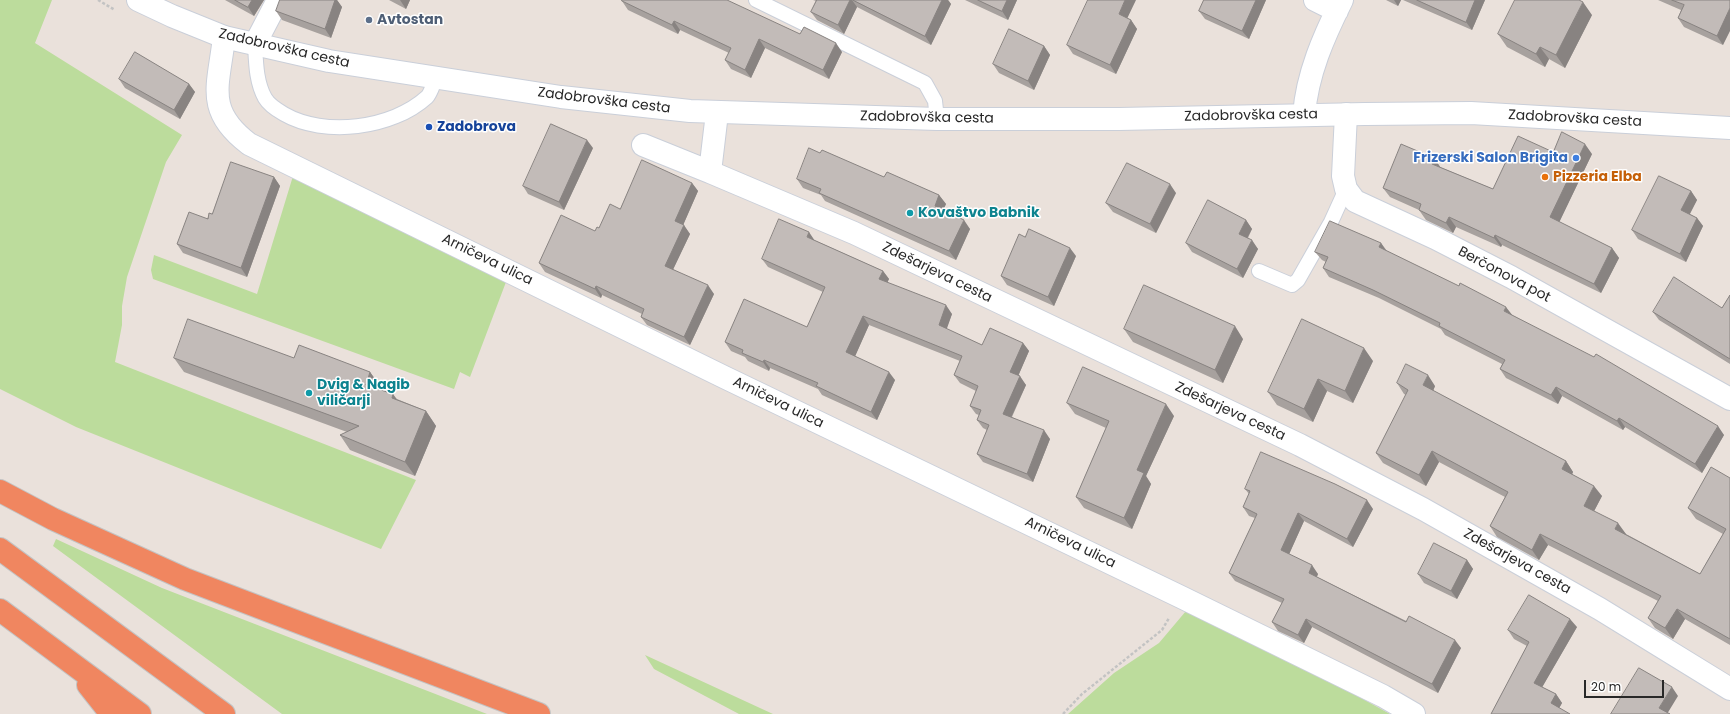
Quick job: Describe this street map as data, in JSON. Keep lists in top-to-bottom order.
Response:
{
  "streets": {
    "street": [
      "Zadobrovška cesta",
      "Arničeva ulica",
      "Zdešarjeva cesta",
      "Berčonova pot"
    ]
  },
  "crossings": [
    ["Zadobrovška cesta", "Arničeva ulica"]
  ],
  "places": [
    "Avtostan",
    "Zadobrova",
    "Frizerski Salon Brigita",
    "Pizzeria Elba",
    "Kovaštvo Babnik",
    "Dvig & Nagib viličarji"
  ],
  "scale_bar": "20 m"
}
